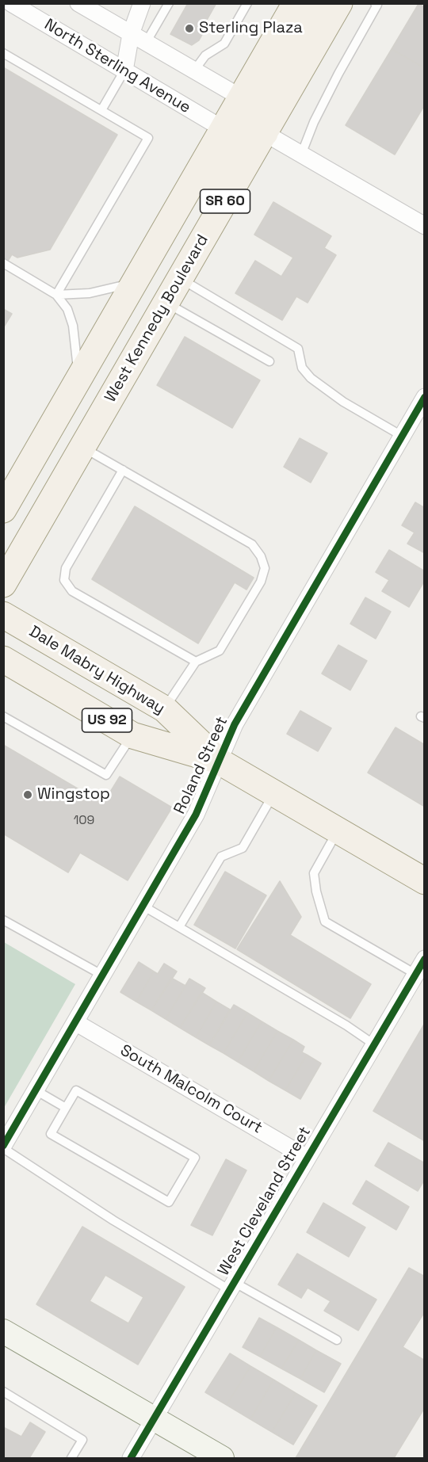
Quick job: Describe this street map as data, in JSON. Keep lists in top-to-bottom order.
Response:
{
  "streets": {
    "main road": [
      "SR 60",
      "West Kennedy Boulevard",
      "Dale Mabry Highway",
      "US 92"
    ],
    "street": [
      "North Sterling Avenue",
      "Roland Street",
      "South Malcolm Court",
      "West Cleveland Street"
    ]
  },
  "crossings": [
    ["North Sterling Avenue", "SR 60"],
    ["Dale Mabry Highway", "US 92"],
    ["Dale Mabry Highway", "Roland Street"],
    ["US 92", "Roland Street"],
    ["Roland Street", "South Malcolm Court"],
    ["South Malcolm Court", "West Cleveland Street"]
  ],
  "places": ["Sterling Plaza", "Wingstop"],
  "house_numbers": ["109"]
}
